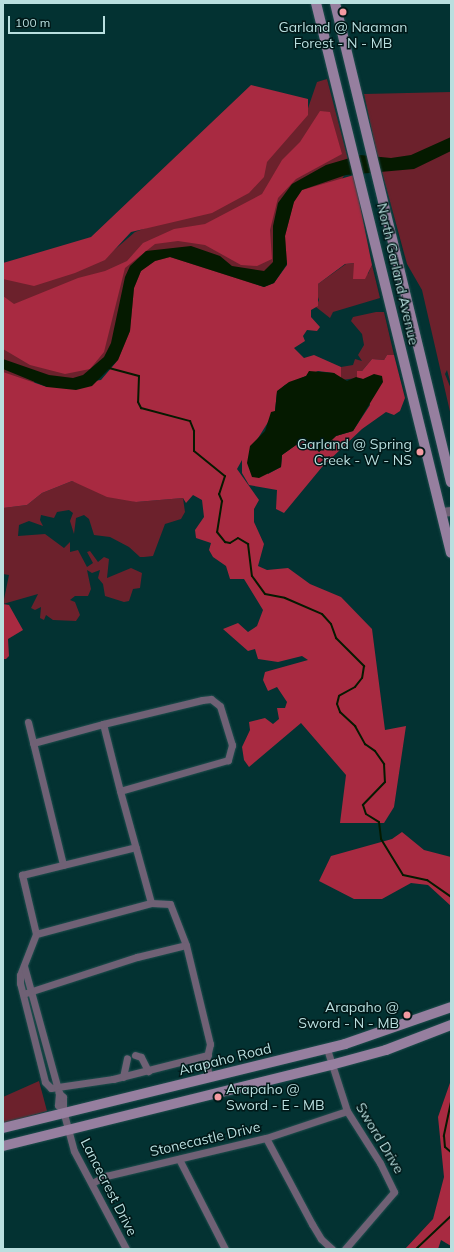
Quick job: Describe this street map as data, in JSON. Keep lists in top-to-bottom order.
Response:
{
  "streets": {
    "main road": ["North Garland Avenue", "Arapaho Road"],
    "street": ["Sword Drive", "Stonecastle Drive", "Lancecrest Drive"]
  },
  "crossings": [
    ["Arapaho Road", "Sword Drive"],
    ["Arapaho Road", "Lancecrest Drive"],
    ["Sword Drive", "Stonecastle Drive"],
    ["Stonecastle Drive", "Lancecrest Drive"]
  ],
  "places": [
    "Garland @ Naaman Forest - N - MB",
    "Garland @ Spring Creek - W - NS",
    "Arapaho @ Sword - N - MB",
    "Arapaho @ Sword - E - MB"
  ],
  "scale_bar": "100 m"
}
